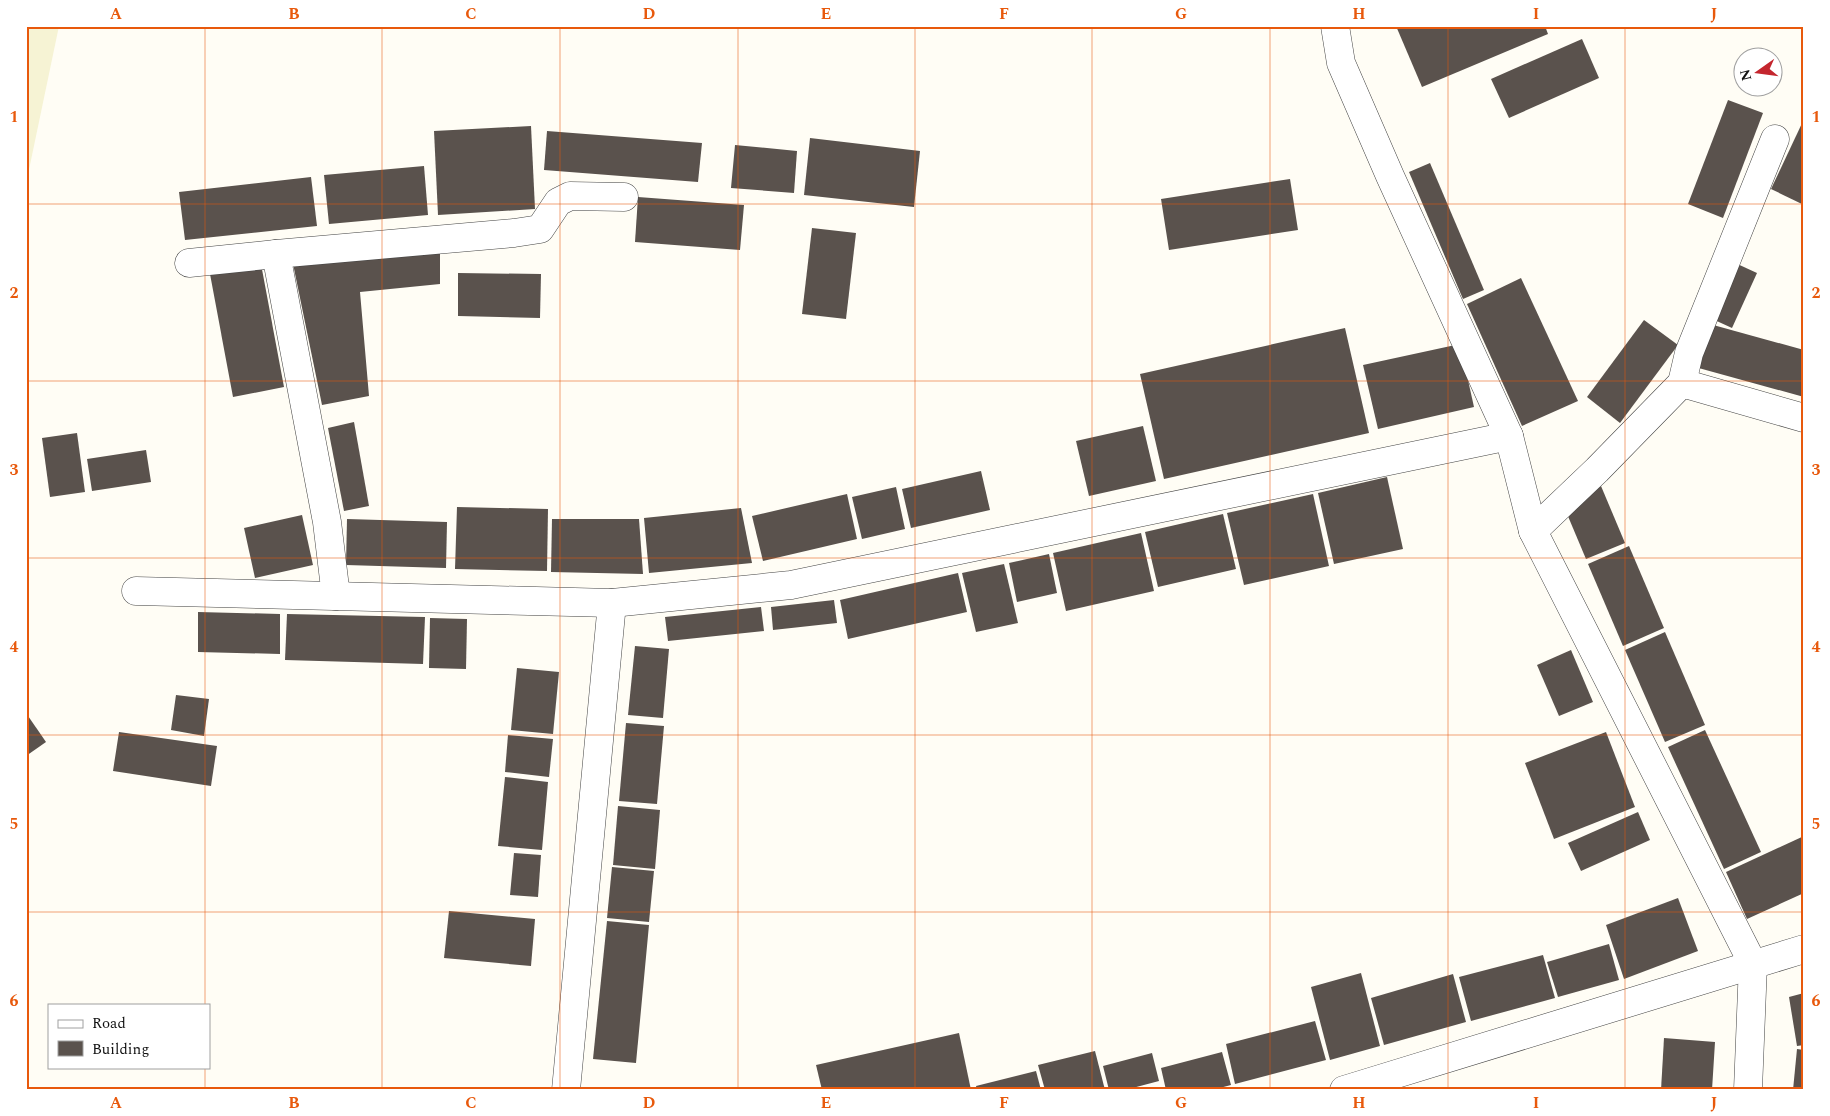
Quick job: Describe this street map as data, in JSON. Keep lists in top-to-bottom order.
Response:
{
  "legend": ["Road", "Building"],
  "north": "left",
  "grid": {
    "columns": [
      "A",
      "B",
      "C",
      "D",
      "E",
      "F",
      "G",
      "H",
      "I",
      "J"
    ],
    "rows": [
      "1",
      "2",
      "3",
      "4",
      "5",
      "6"
    ]
  }
}
